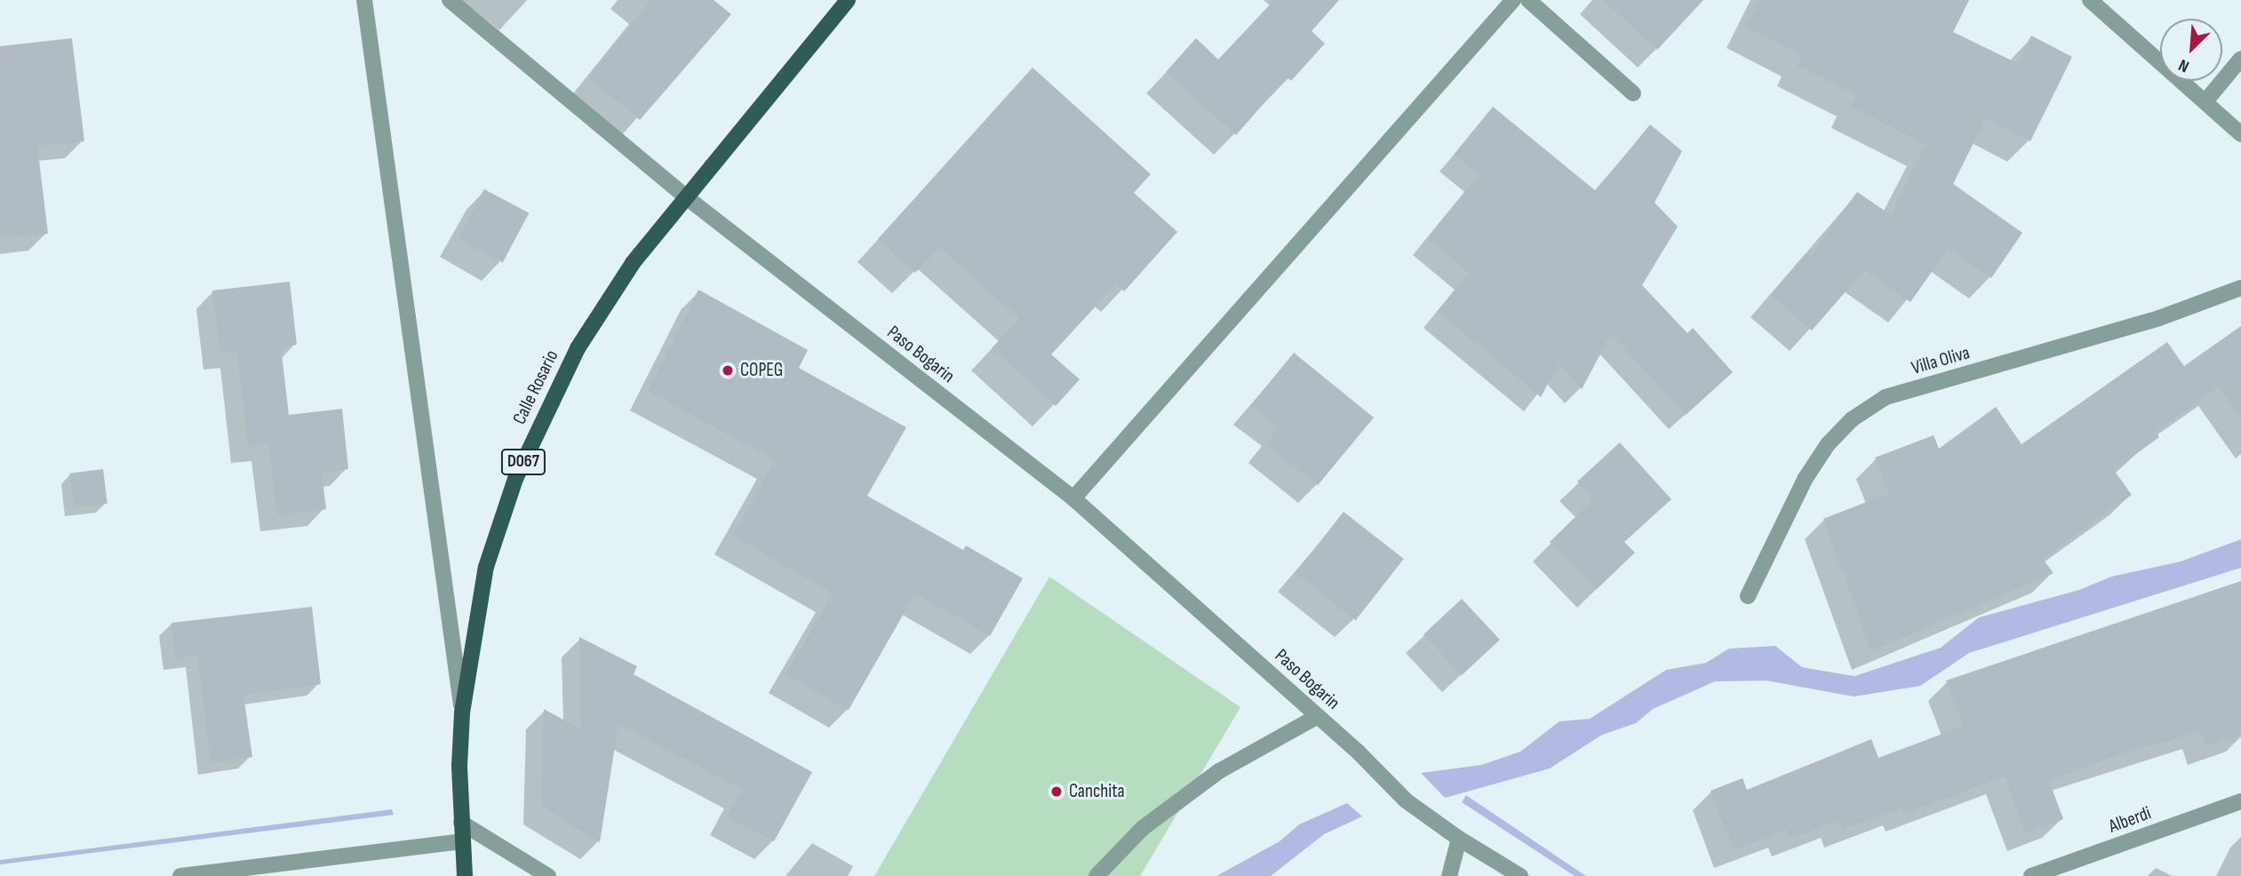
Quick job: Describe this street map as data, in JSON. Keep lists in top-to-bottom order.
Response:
{
  "streets": {
    "main road": ["Calle Rosario", "D067"],
    "street": ["Paso Bogarin", "Villa Oliva", "Alberdi"]
  },
  "crossings": [
    ["Paso Bogarin", "Calle Rosario"]
  ],
  "places": ["COPEG", "Canchita"],
  "north": "bottom left"
}
